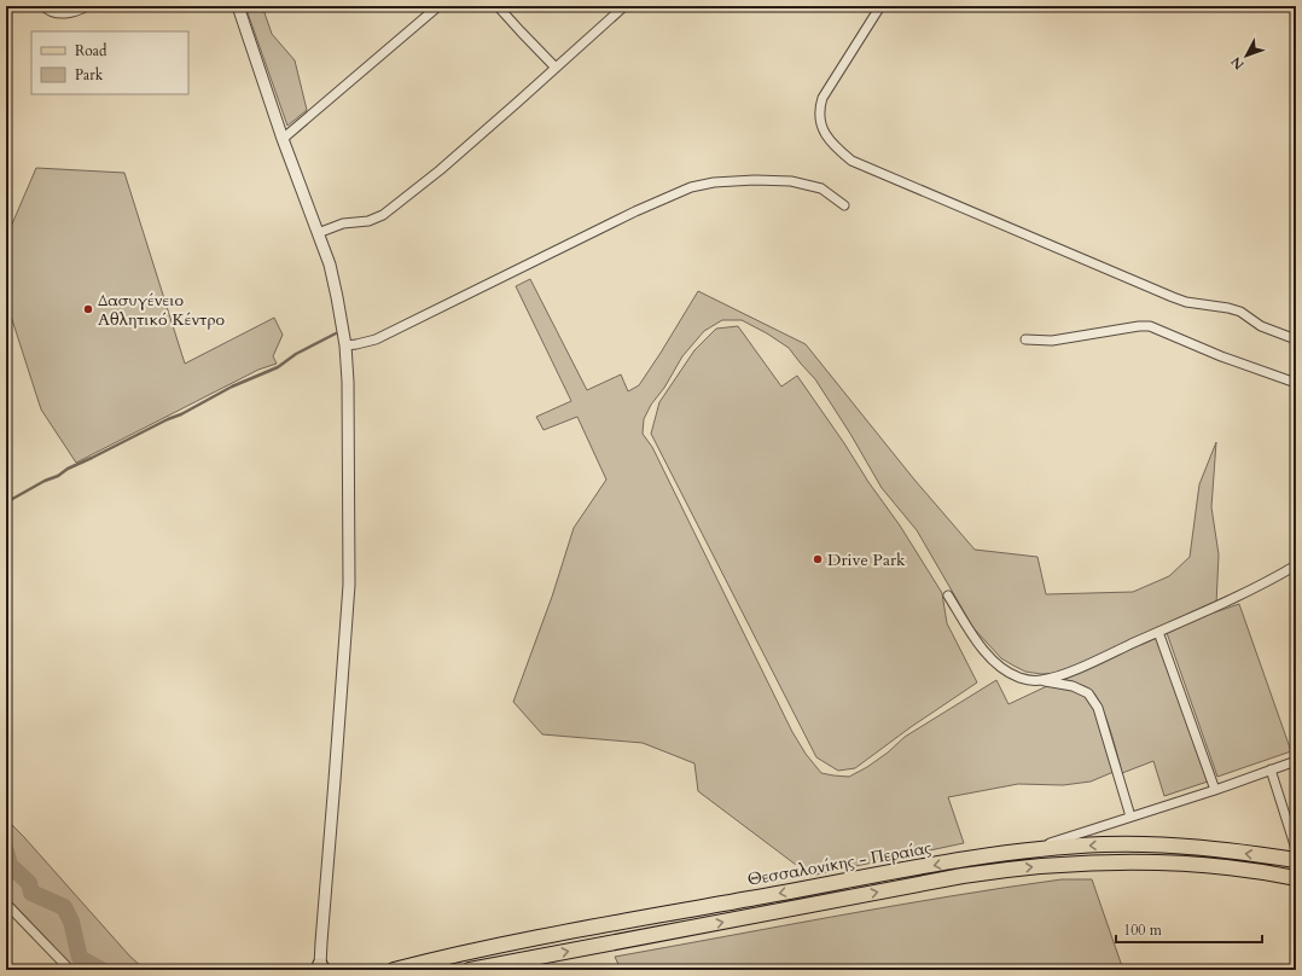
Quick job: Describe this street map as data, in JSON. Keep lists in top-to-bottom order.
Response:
{
  "streets": {
    "main road": ["Θεσσαλονίκης - Περαίας"]
  },
  "places": ["Δασυγένειο Αθλητικό Κέντρο", "Drive Park"],
  "legend": ["Road", "Park"],
  "scale_bar": "100 m",
  "north": "bottom left"
}
